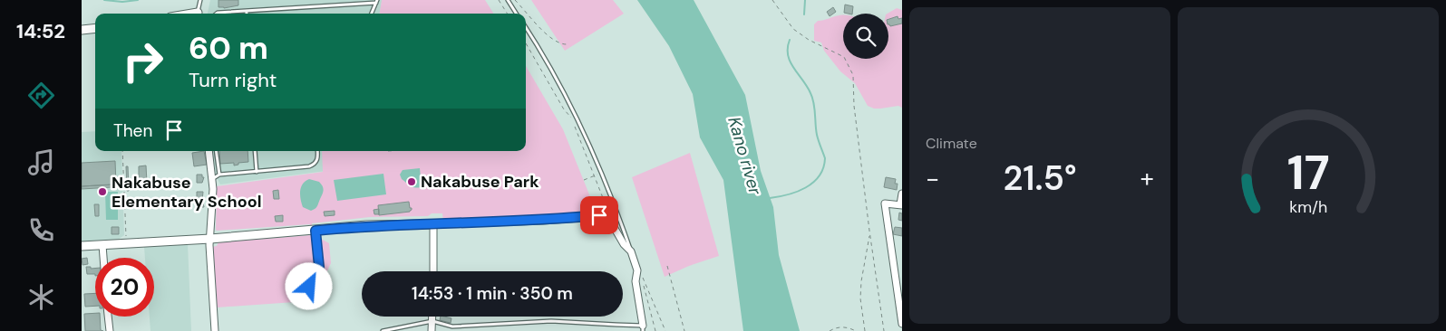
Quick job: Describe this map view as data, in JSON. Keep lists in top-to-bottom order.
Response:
{
  "water": ["Kano river"],
  "places": ["Nakabuse Park", "Nakabuse Elementary School"],
  "page": {
    "tabs": "14:52",
    "tile": "Climate",
    "turn": ["60 m", "Turn right"],
    "then": "Then",
    "heat": ["−", "21.5°", "+"],
    "limit": "20",
    "trip": "14:53 · 1 min · 350 m",
    "gauge": ["17", "km/h"]
  }
}
